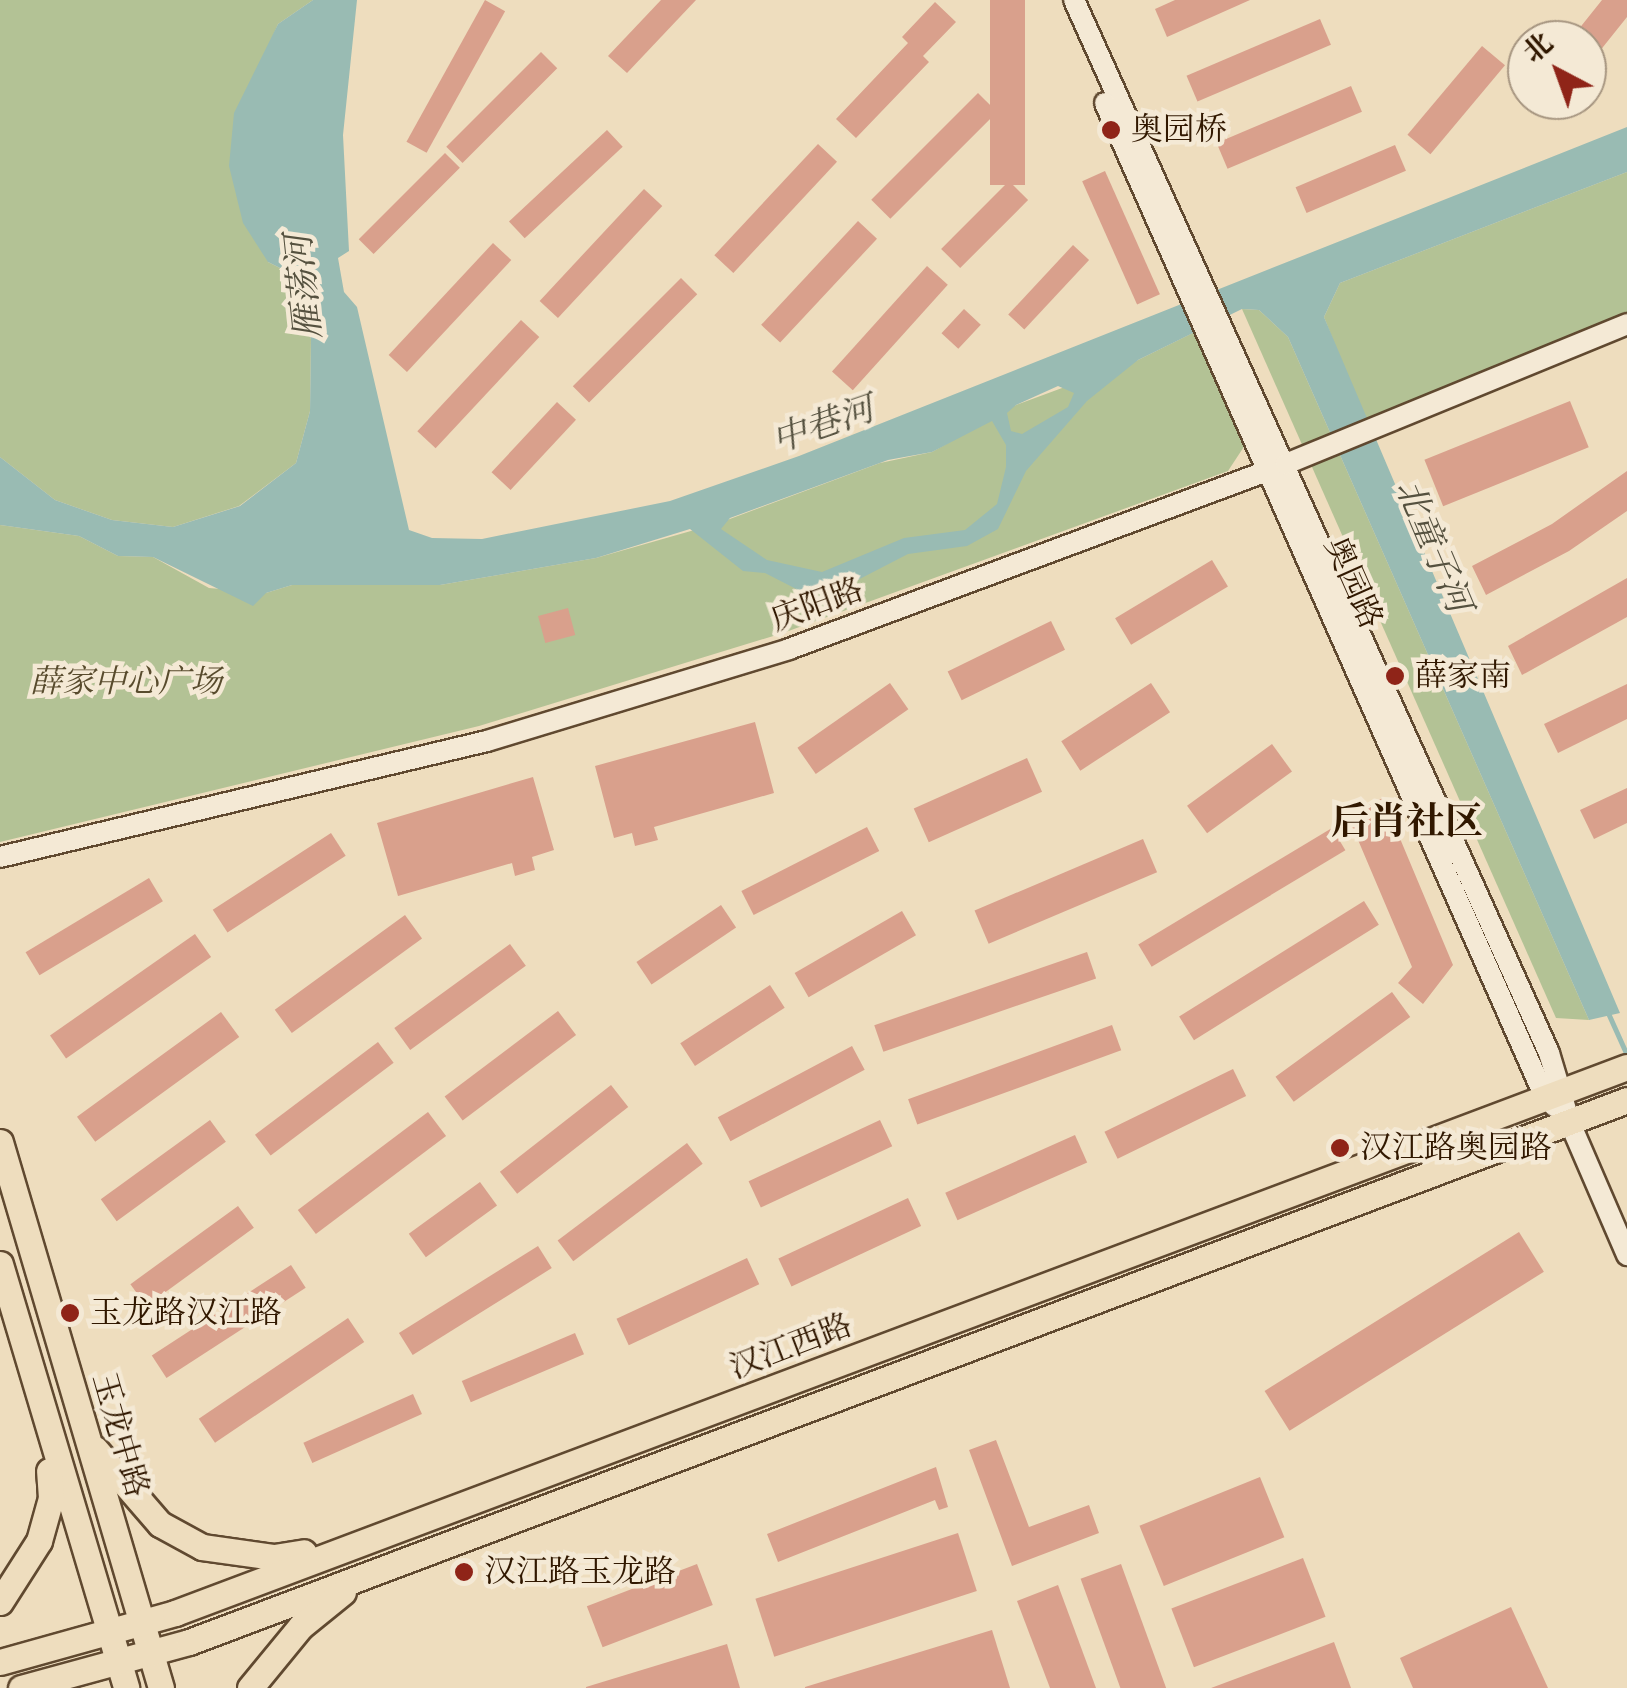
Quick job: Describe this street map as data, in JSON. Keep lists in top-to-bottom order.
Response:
{
  "streets": {
    "main road": ["汉江西路", "玉龙中路"],
    "street": ["奥园路", "庆阳路"]
  },
  "crossings": [
    ["奥园路", "庆阳路"],
    ["奥园路", "汉江西路"],
    ["汉江西路", "玉龙中路"]
  ],
  "districts": ["后肖社区"],
  "water": ["雁荡河", "中巷河", "北童子河"],
  "parks": ["薛家中心广场"],
  "places": [
    "奥园桥",
    "薛家南",
    "汉江路奥园路",
    "玉龙路汉江路",
    "汉江路玉龙路"
  ],
  "north": "top left"
}
